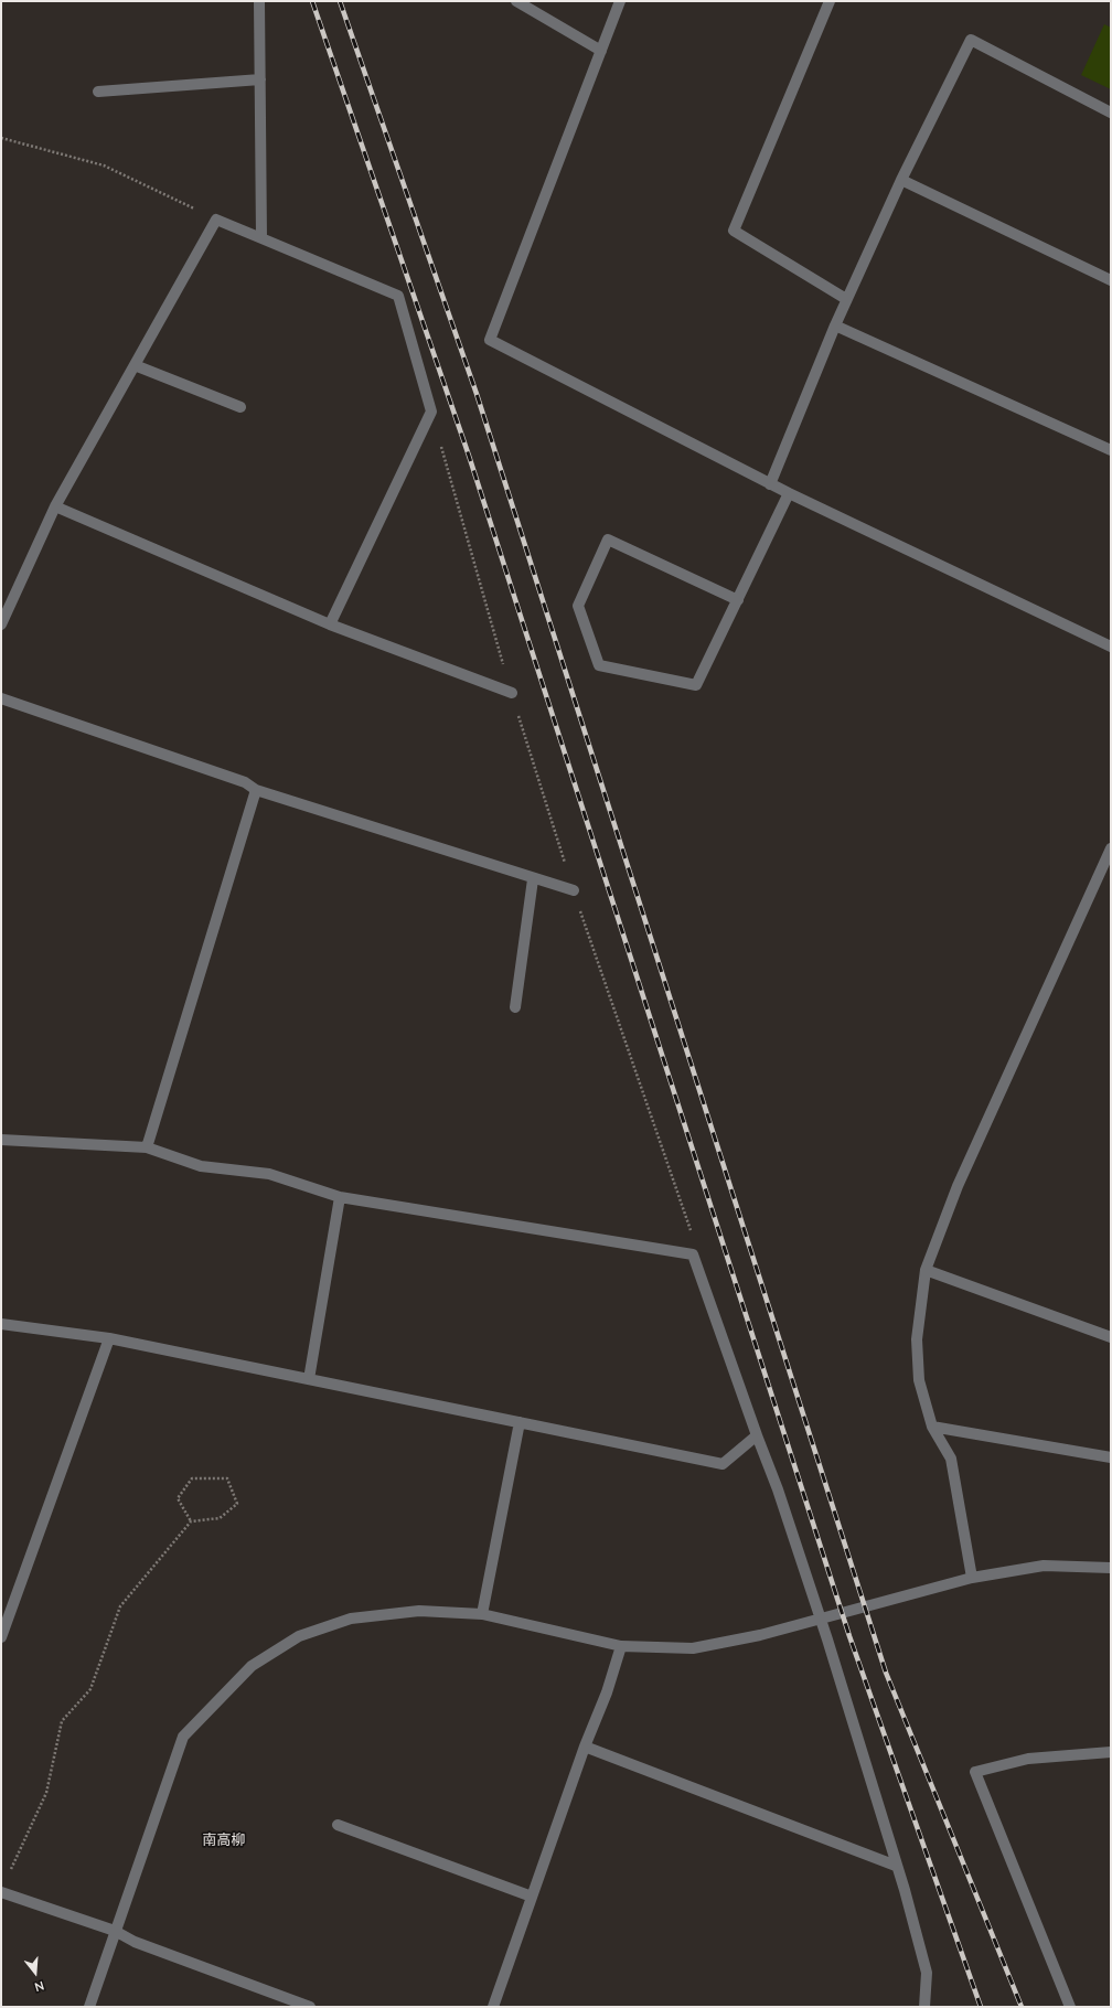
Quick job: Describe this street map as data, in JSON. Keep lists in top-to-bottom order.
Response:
{
  "districts": ["南高柳"],
  "north": "bottom"
}
